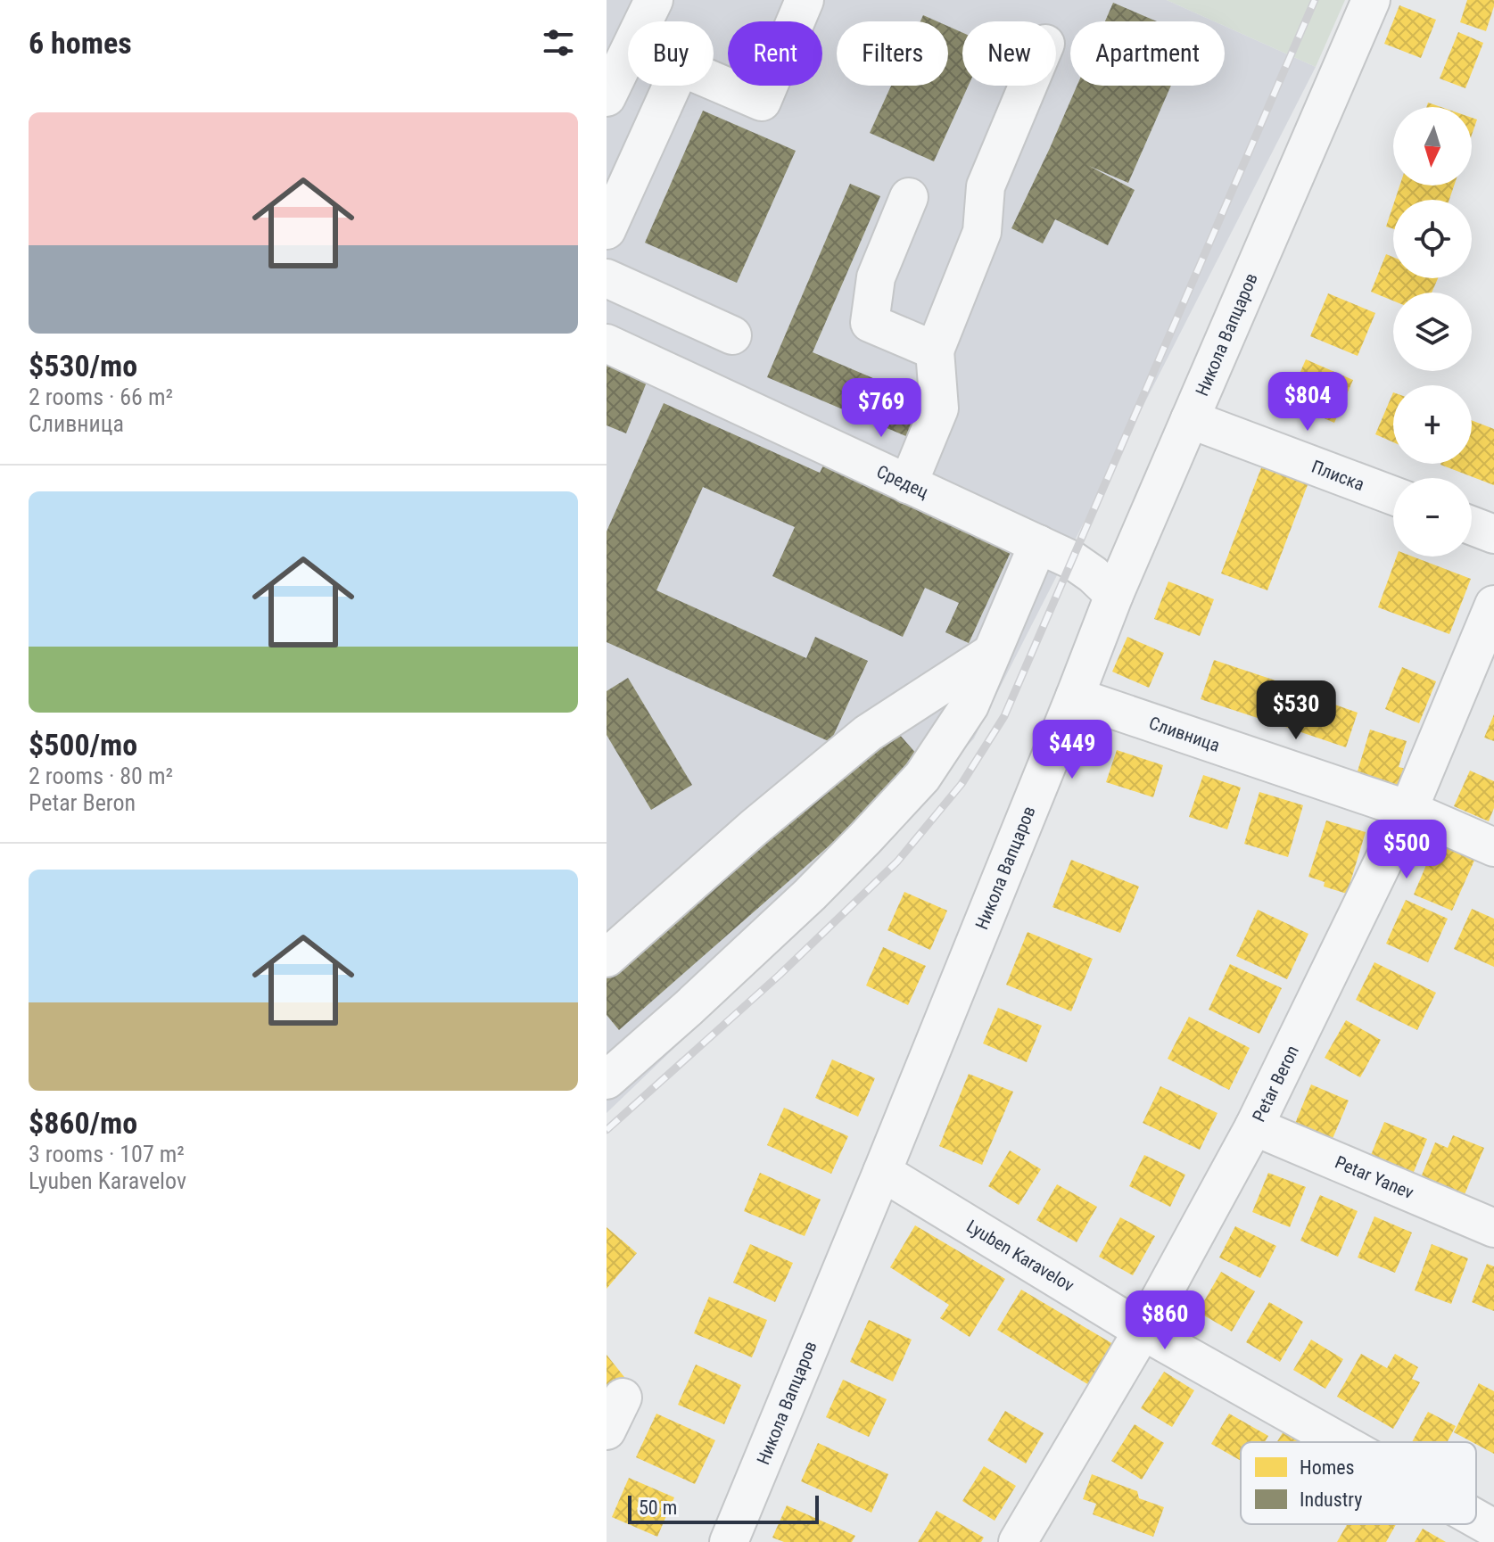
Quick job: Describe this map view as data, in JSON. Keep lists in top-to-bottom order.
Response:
{
  "streets": {
    "street": [
      "Никола Вапцаров",
      "Плиска",
      "Средец",
      "Сливница",
      "Petar Beron",
      "Petar Yanev",
      "Lyuben Karavelov"
    ]
  },
  "crossings": [
    ["Никола Вапцаров", "Плиска"],
    ["Никола Вапцаров", "Средец"],
    ["Никола Вапцаров", "Сливница"],
    ["Никола Вапцаров", "Lyuben Karavelov"],
    ["Сливница", "Petar Beron"],
    ["Petar Beron", "Petar Yanev"],
    ["Petar Beron", "Lyuben Karavelov"]
  ],
  "legend": ["Homes", "Industry"],
  "scale_bar": "50 m",
  "north": "bottom",
  "page": {
    "heading": "6 homes",
    "chip": [
      "Buy",
      "Rent",
      "Filters",
      "New",
      "Apartment"
    ],
    "list": [
      {
        "name": "$530/mo",
        "note": "2 rooms · 66 m² · Сливница"
      },
      {
        "name": "$500/mo",
        "note": "2 rooms · 80 m² · Petar Beron"
      },
      {
        "name": "$860/mo",
        "note": "3 rooms · 107 m² · Lyuben Karavelov"
      }
    ],
    "map_buttons": ["+", "−"],
    "price": [
      "$804",
      "$769",
      "$530",
      "$449",
      "$500",
      "$860"
    ],
    "scale": "50 m"
  }
}
